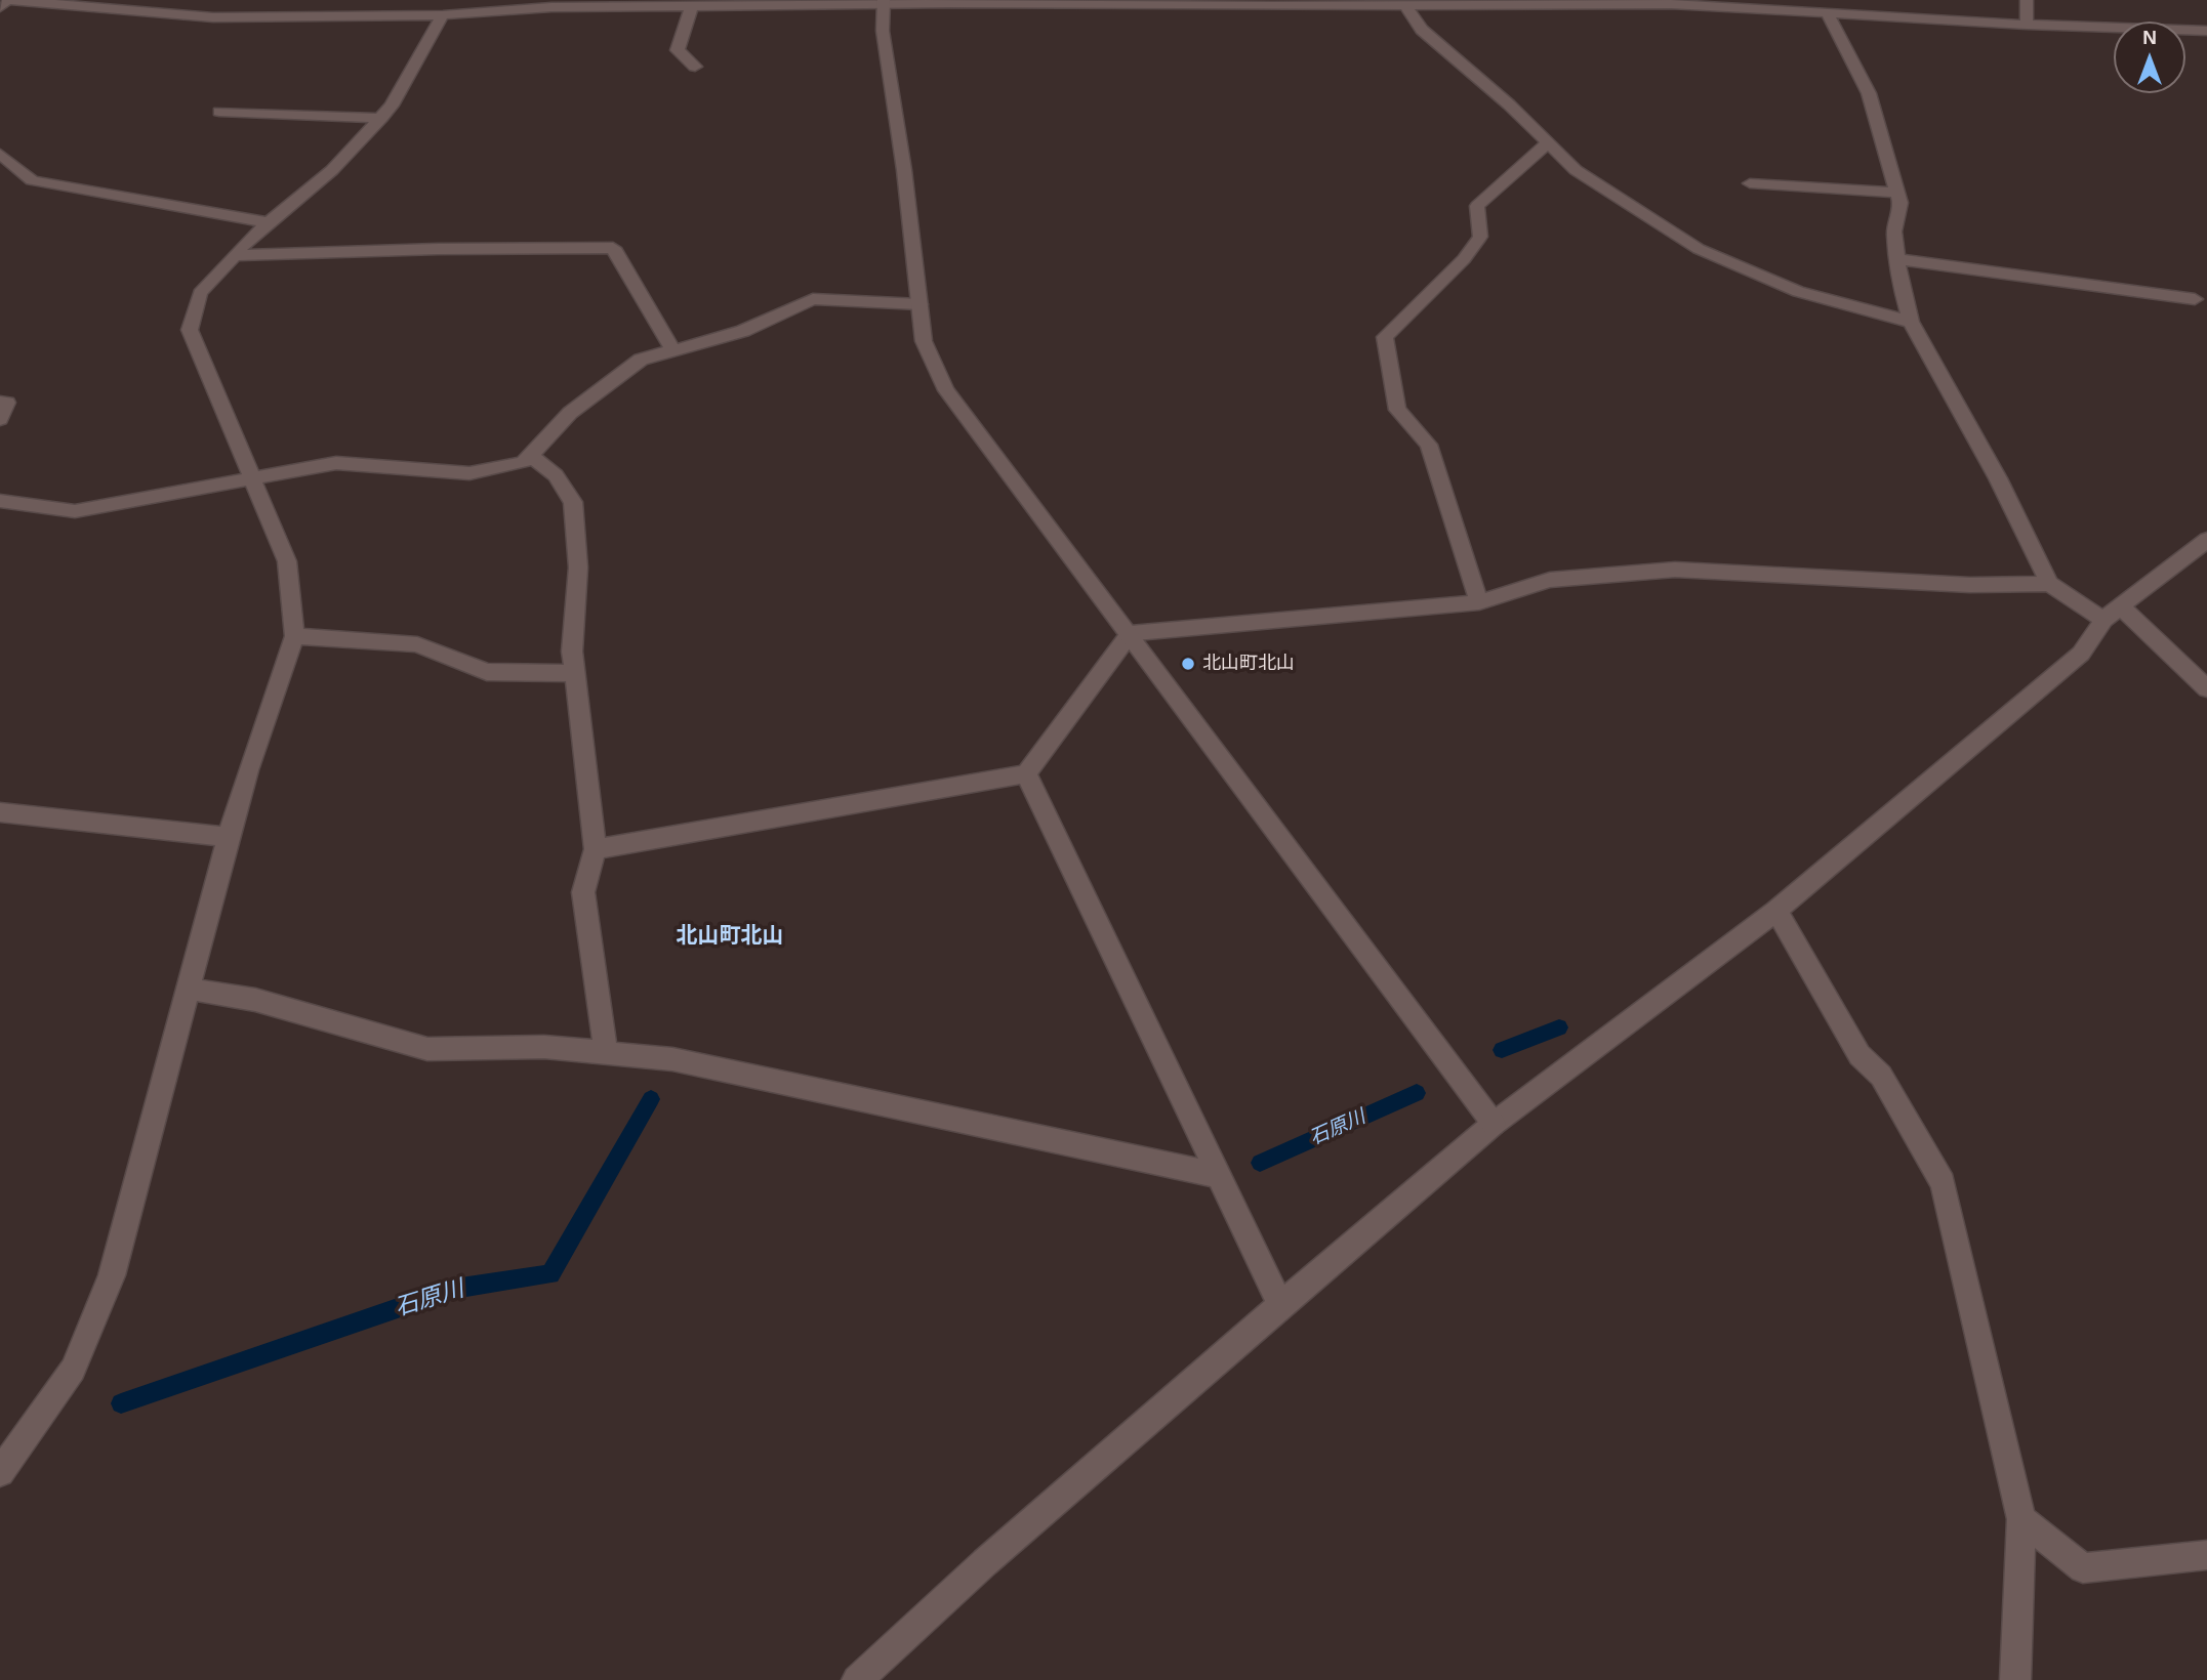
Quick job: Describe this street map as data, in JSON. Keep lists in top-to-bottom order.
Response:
{
  "districts": ["北山町北山"],
  "water": ["石原川"],
  "places": ["北山町北山"],
  "north": "top"
}
